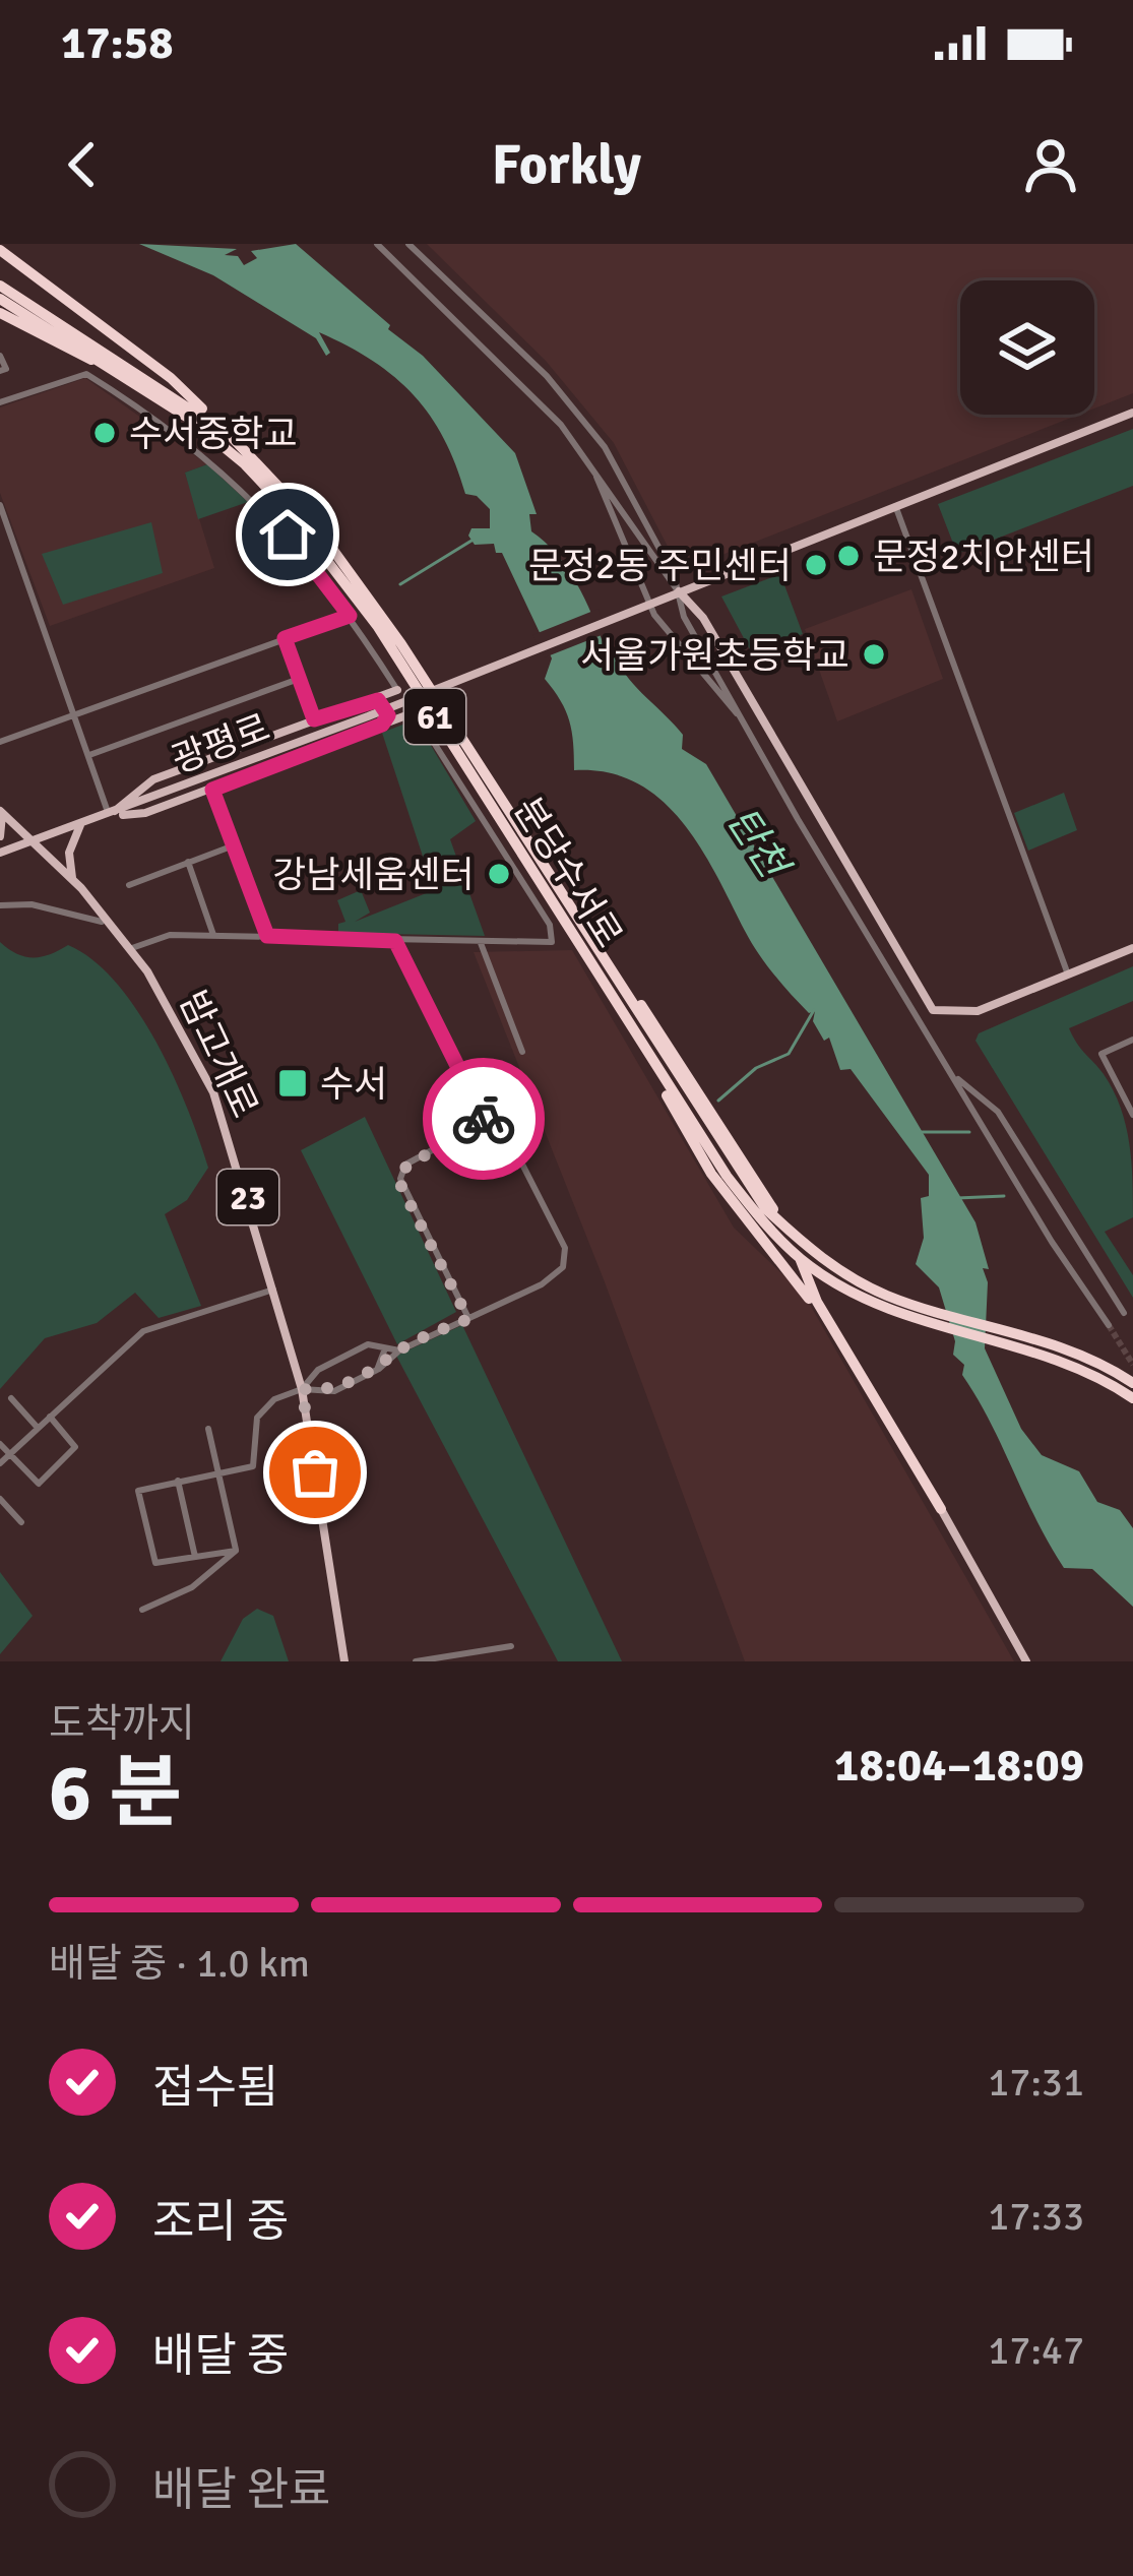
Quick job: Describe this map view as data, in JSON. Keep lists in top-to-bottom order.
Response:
{
  "streets": {
    "highway": ["61", "분당수서로"],
    "main road": ["광평로", "밤고개로", "23"]
  },
  "crossings": [
    ["광평로", "밤고개로"]
  ],
  "water": ["탄천"],
  "places": {
    "other": [
      "수서중학교",
      "문정2치안센터",
      "문정2동 주민센터",
      "서울가원초등학교",
      "강남세움센터"
    ],
    "transit": ["수서"]
  },
  "page": {
    "status": "17:58",
    "header": "Forkly",
    "heading": ["6 분", "도착까지", "18:04–18:09"],
    "bar": "배달 중 · 1.0 km",
    "list": [
      ["접수됨", "17:31"],
      ["조리 중", "17:33"],
      ["배달 중", "17:47"],
      "배달 완료"
    ]
  }
}
